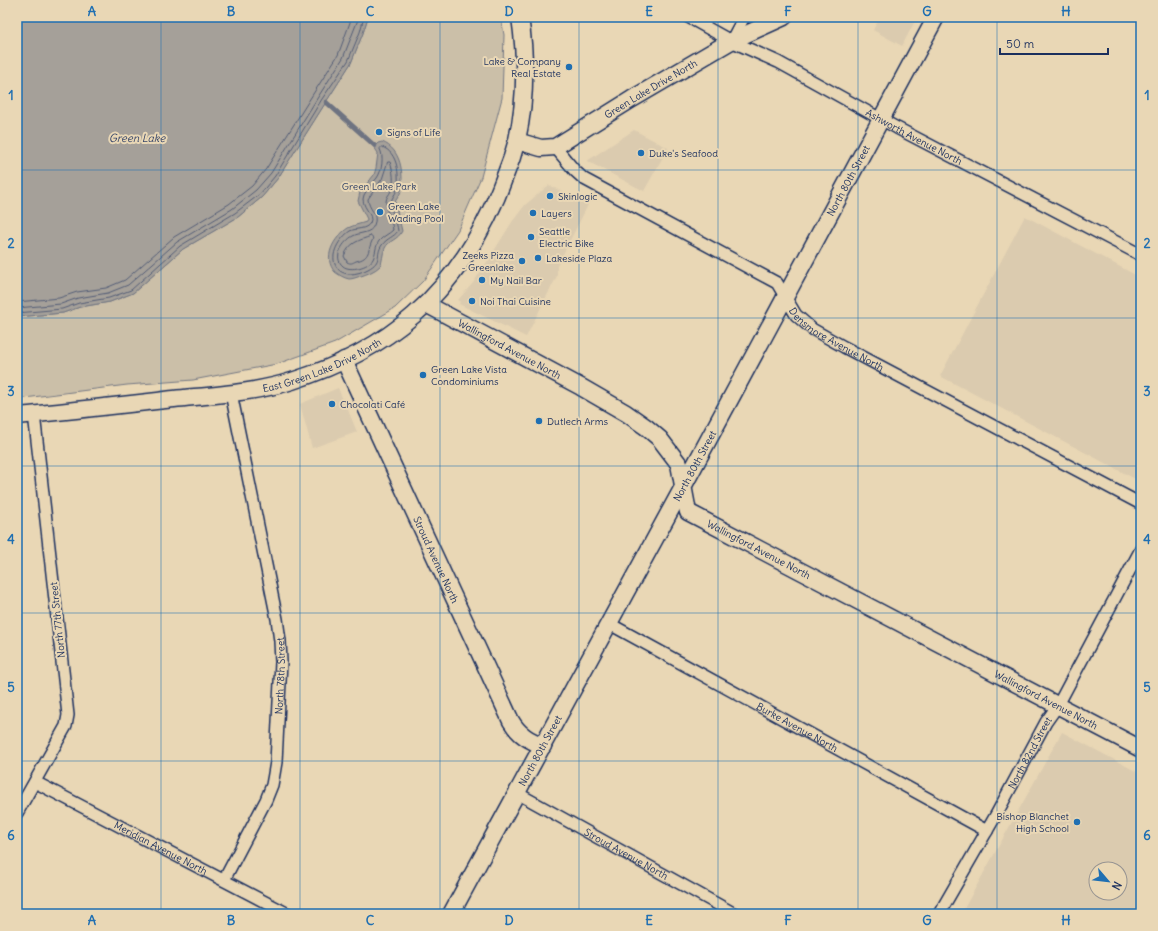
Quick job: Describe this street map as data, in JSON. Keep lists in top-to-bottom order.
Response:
{
  "streets": {
    "street": [
      "Green Lake Drive North",
      "Ashworth Avenue North",
      "North 80th Street",
      "Densmore Avenue North",
      "Wallingford Avenue North",
      "East Green Lake Drive North",
      "Stroud Avenue North",
      "North 77th Street",
      "North 78th Street",
      "Burke Avenue North",
      "North 82nd Street",
      "Meridian Avenue North"
    ]
  },
  "crossings": [
    ["Green Lake Drive North", "Ashworth Avenue North"],
    ["Green Lake Drive North", "Densmore Avenue North"],
    ["Ashworth Avenue North", "North 80th Street"],
    ["North 80th Street", "Densmore Avenue North"],
    ["North 80th Street", "Wallingford Avenue North"],
    ["North 80th Street", "Stroud Avenue North"],
    ["North 80th Street", "Burke Avenue North"],
    ["Wallingford Avenue North", "East Green Lake Drive North"],
    ["Wallingford Avenue North", "North 82nd Street"],
    ["East Green Lake Drive North", "Stroud Avenue North"],
    ["East Green Lake Drive North", "North 77th Street"],
    ["East Green Lake Drive North", "North 78th Street"],
    ["North 77th Street", "Meridian Avenue North"],
    ["North 78th Street", "Meridian Avenue North"],
    ["Burke Avenue North", "North 82nd Street"]
  ],
  "water": ["Green Lake"],
  "parks": ["Green Lake Park"],
  "places": [
    "Lake & Company Real Estate",
    "Signs of Life",
    "Duke's Seafood",
    "Skinlogic",
    "Green Lake Wading Pool",
    "Layers",
    "Seattle Electric Bike",
    "Lakeside Plaza",
    "Zeeks Pizza - Greenlake",
    "My Nail Bar",
    "Noi Thai Cuisine",
    "Green Lake Vista Condominiums",
    "Chocolati Café",
    "Dutlech Arms",
    "Bishop Blanchet High School"
  ],
  "scale_bar": "50 m",
  "north": "bottom right",
  "grid": {
    "columns": [
      "A",
      "B",
      "C",
      "D",
      "E",
      "F",
      "G",
      "H"
    ],
    "rows": [
      "1",
      "2",
      "3",
      "4",
      "5",
      "6"
    ]
  }
}
